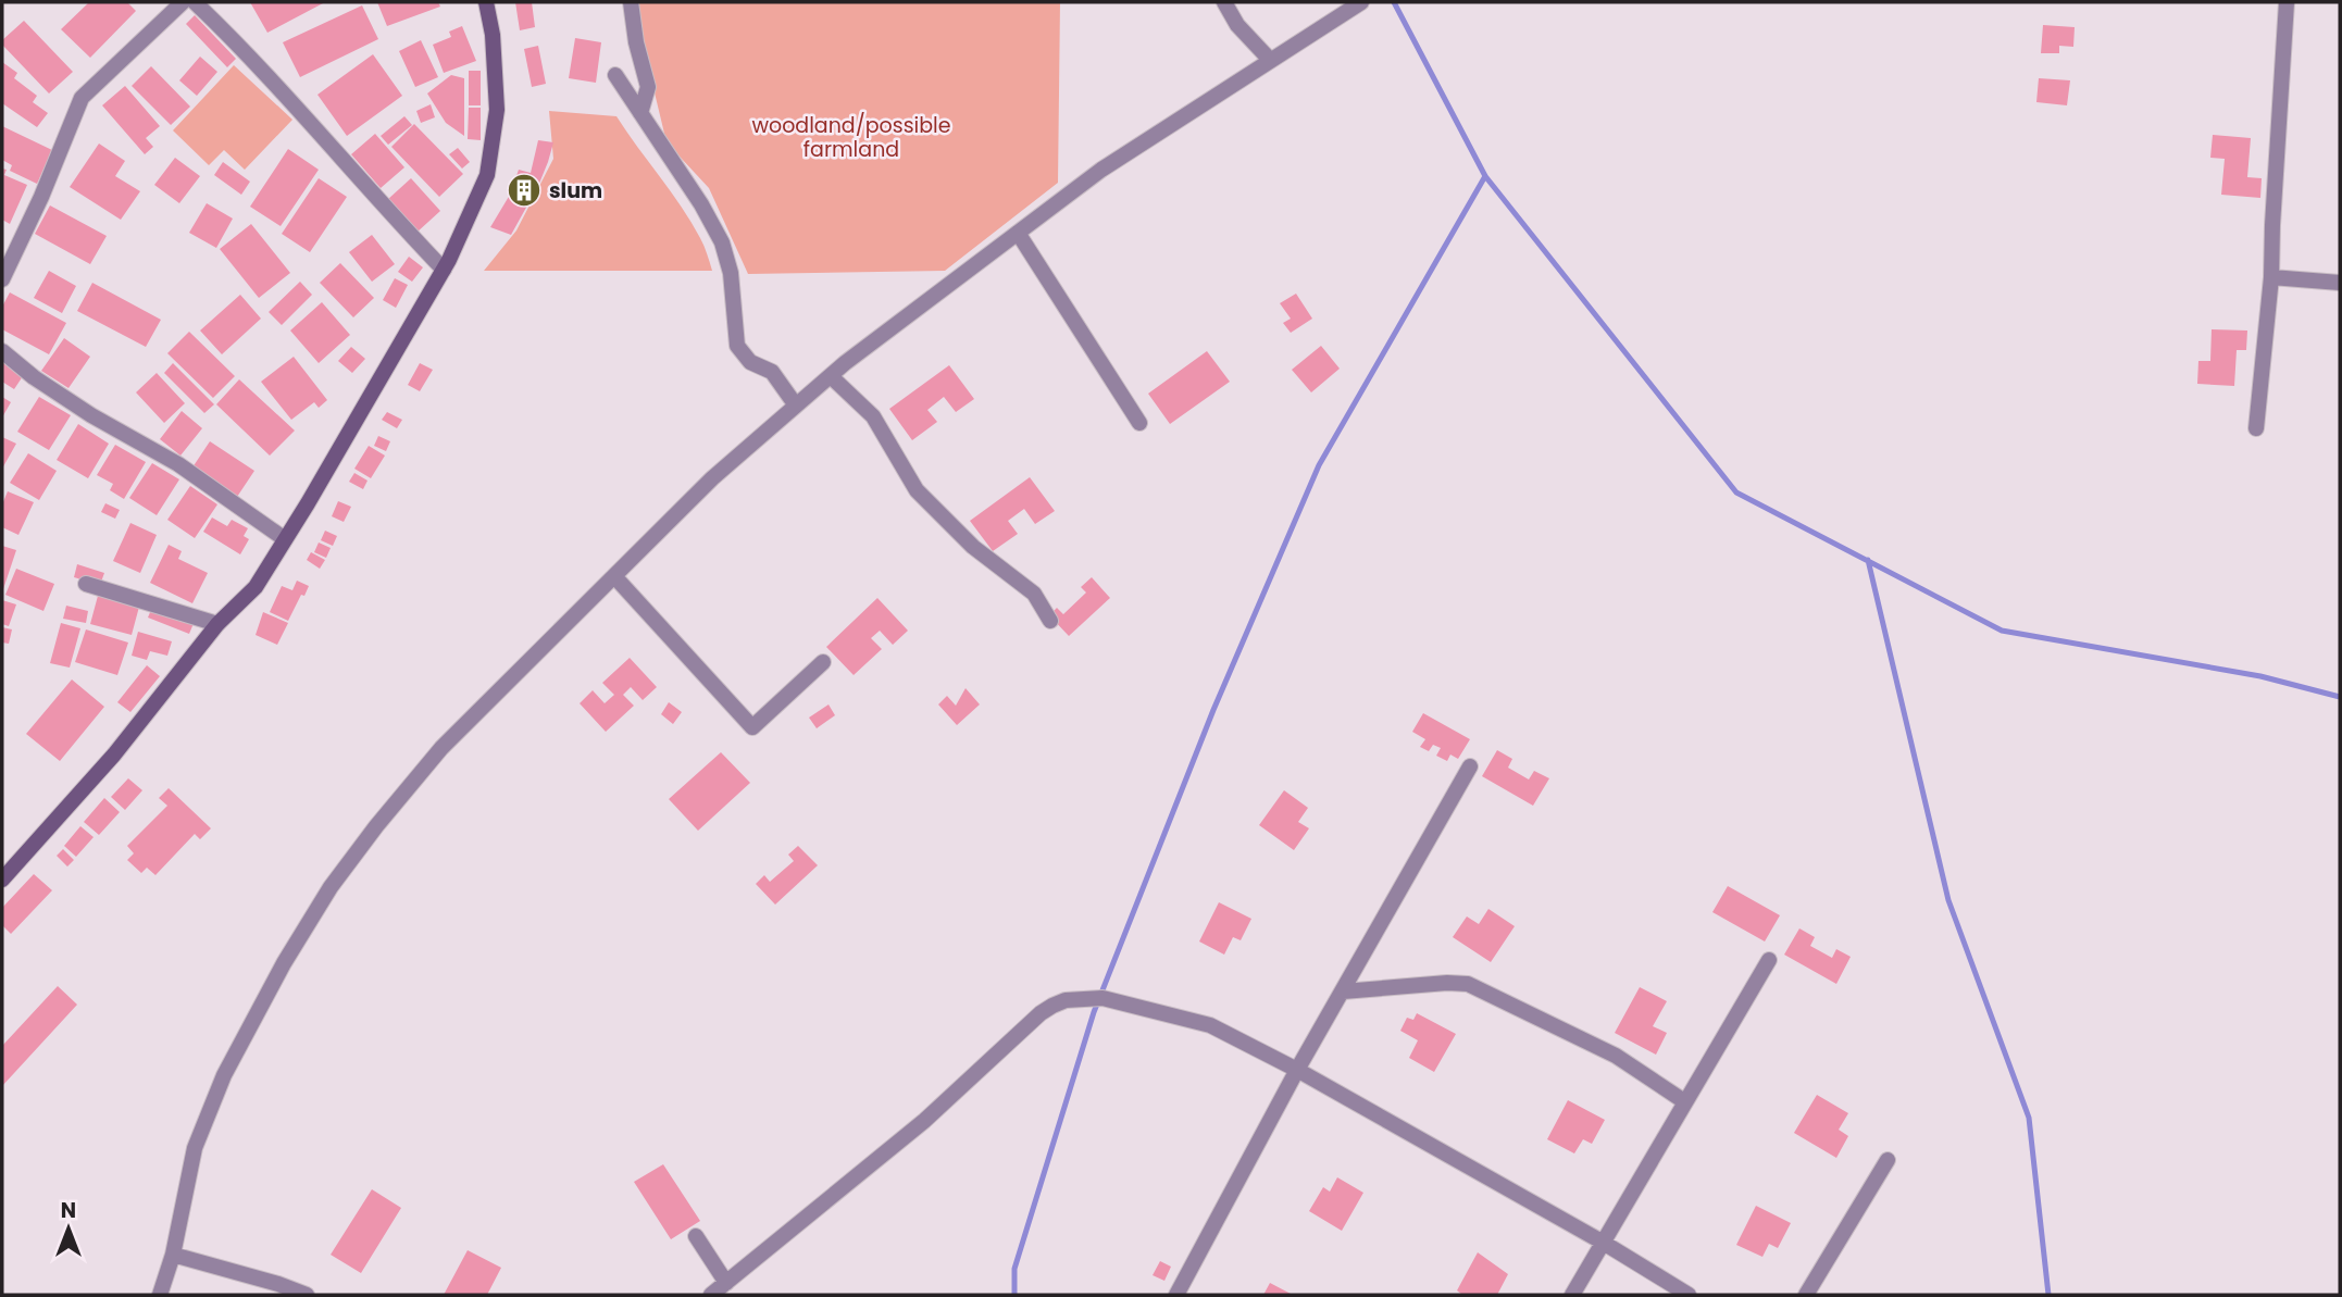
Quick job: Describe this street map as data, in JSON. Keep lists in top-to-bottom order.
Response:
{
  "parks": ["woodland/possible farmland"],
  "places": {
    "building": ["slum"]
  },
  "north": "top"
}
